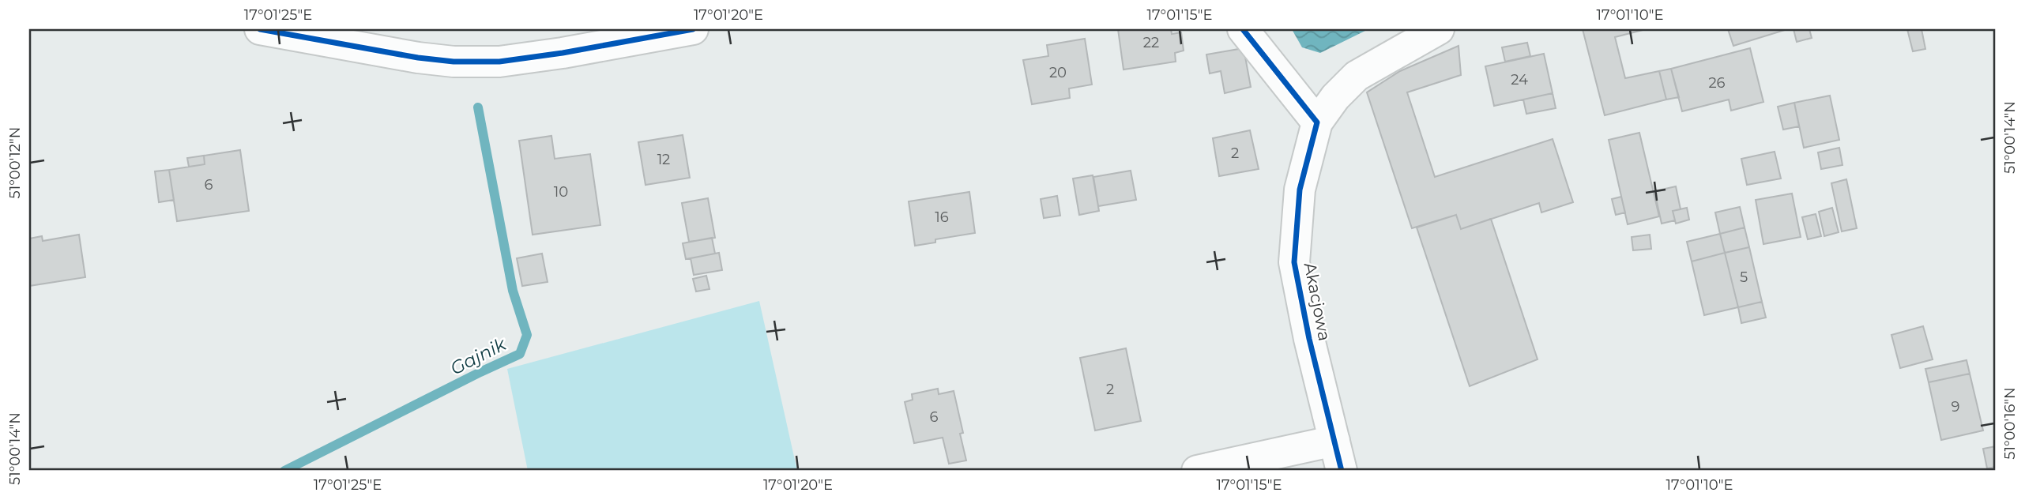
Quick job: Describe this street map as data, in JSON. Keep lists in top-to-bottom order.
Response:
{
  "streets": {
    "street": ["Akacjowa"]
  },
  "water": ["Gajnik"],
  "house_numbers": [
    "22",
    "20",
    "24",
    "26",
    "2",
    "12",
    "6",
    "10",
    "16",
    "5",
    "2",
    "9",
    "6"
  ],
  "coordinates": [
    "17°01'25\"E",
    "17°01'20\"E",
    "17°01'15\"E",
    "17°01'10\"E",
    "51°00'14\"N",
    "51°00'12\"N",
    "51°00'16\"N"
  ]
}
